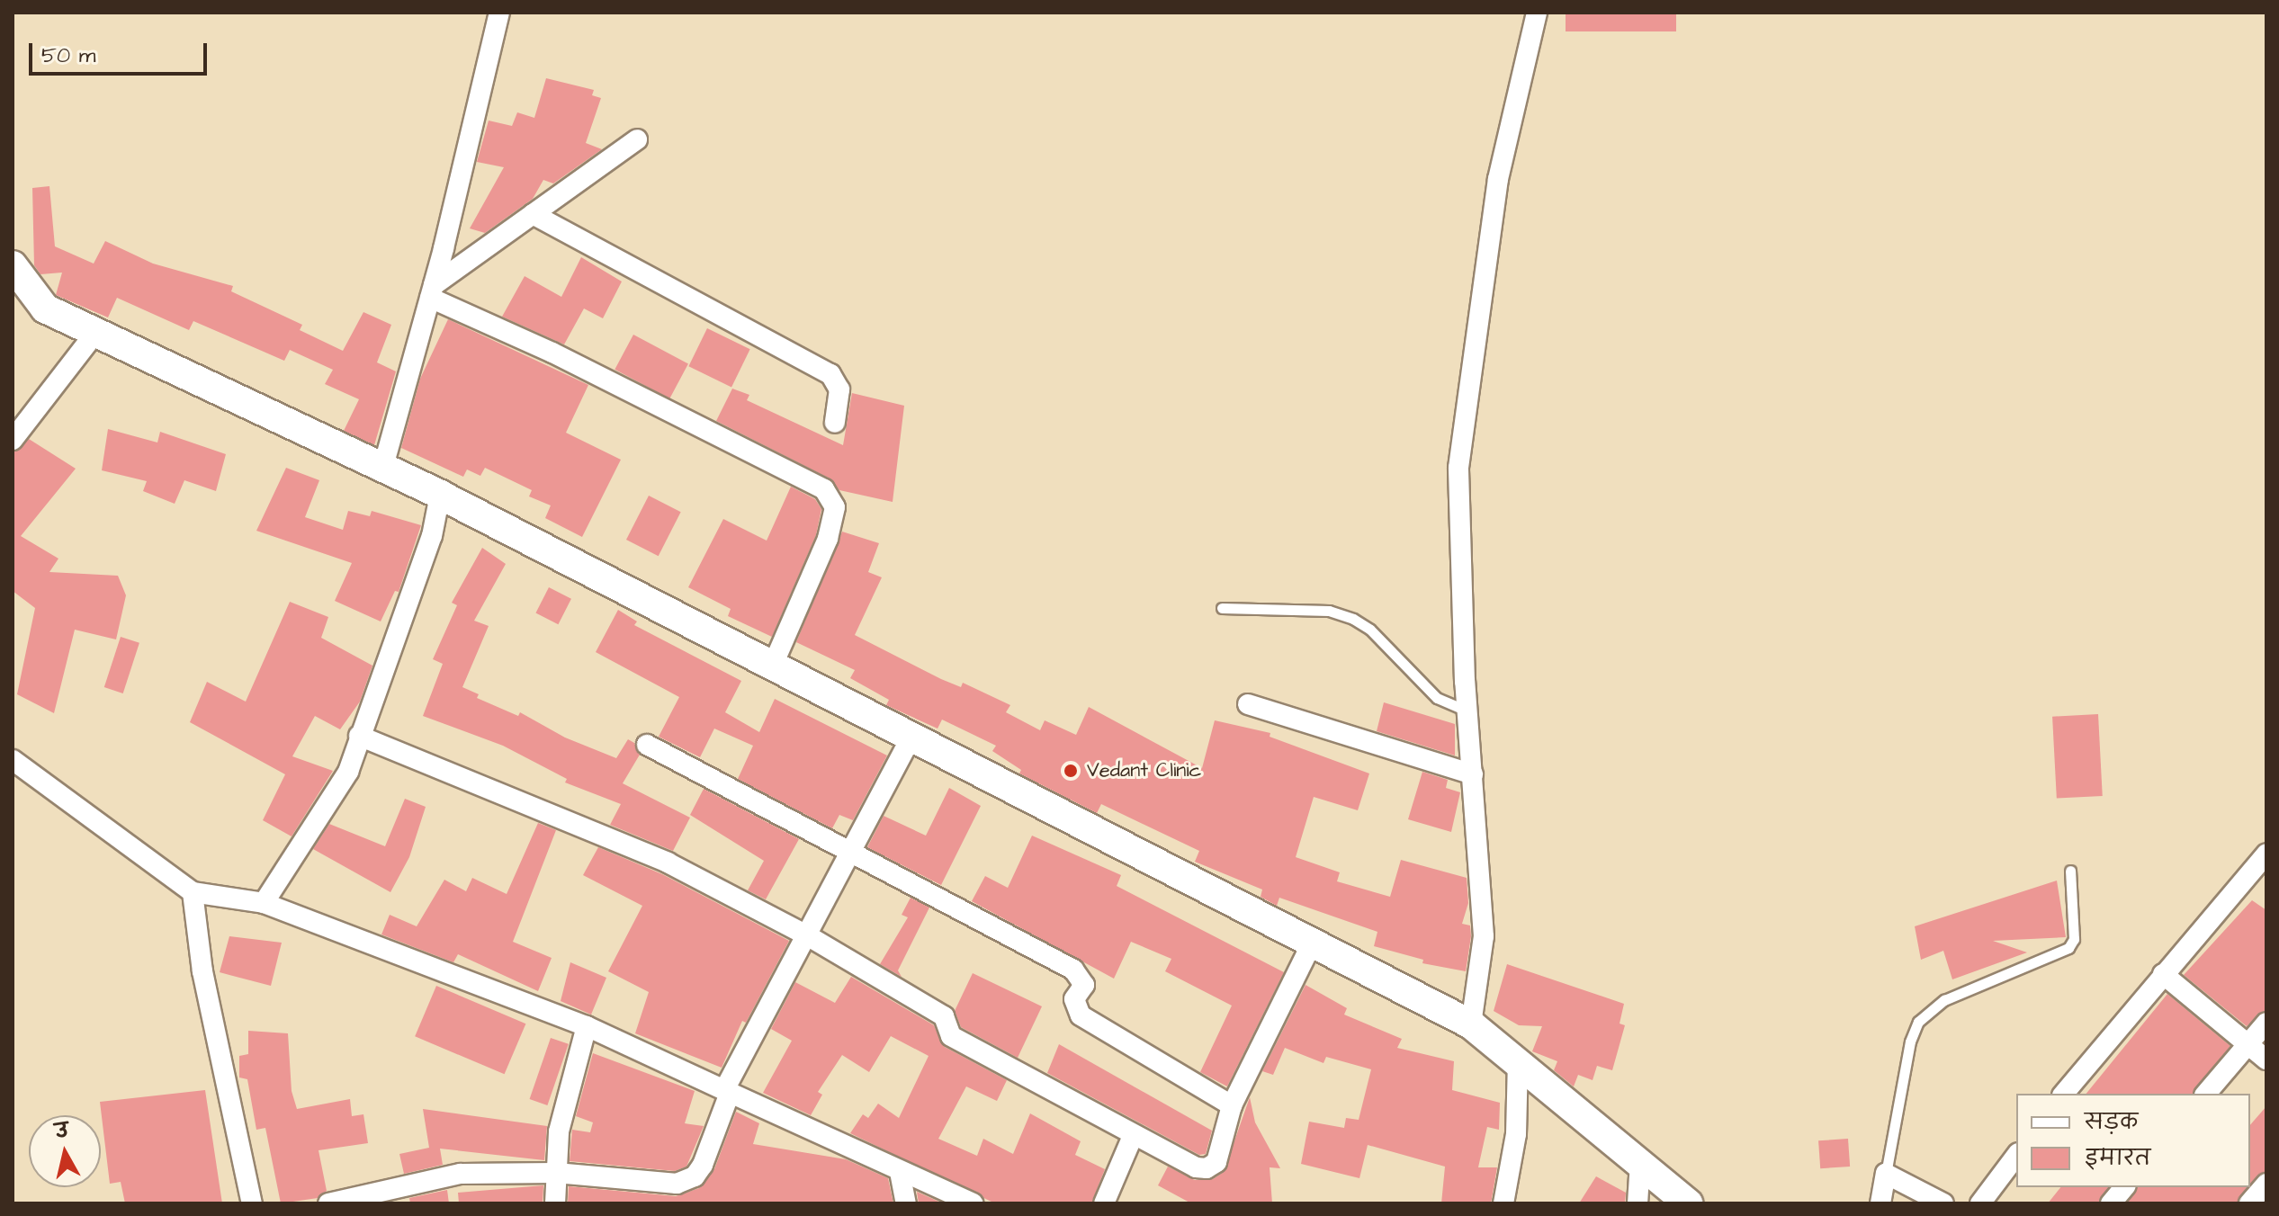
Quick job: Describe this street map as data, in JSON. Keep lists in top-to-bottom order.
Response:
{
  "places": ["Vedant Clinic"],
  "legend": ["सड़क", "इमारत"],
  "scale_bar": "50 m",
  "north": "top"
}
